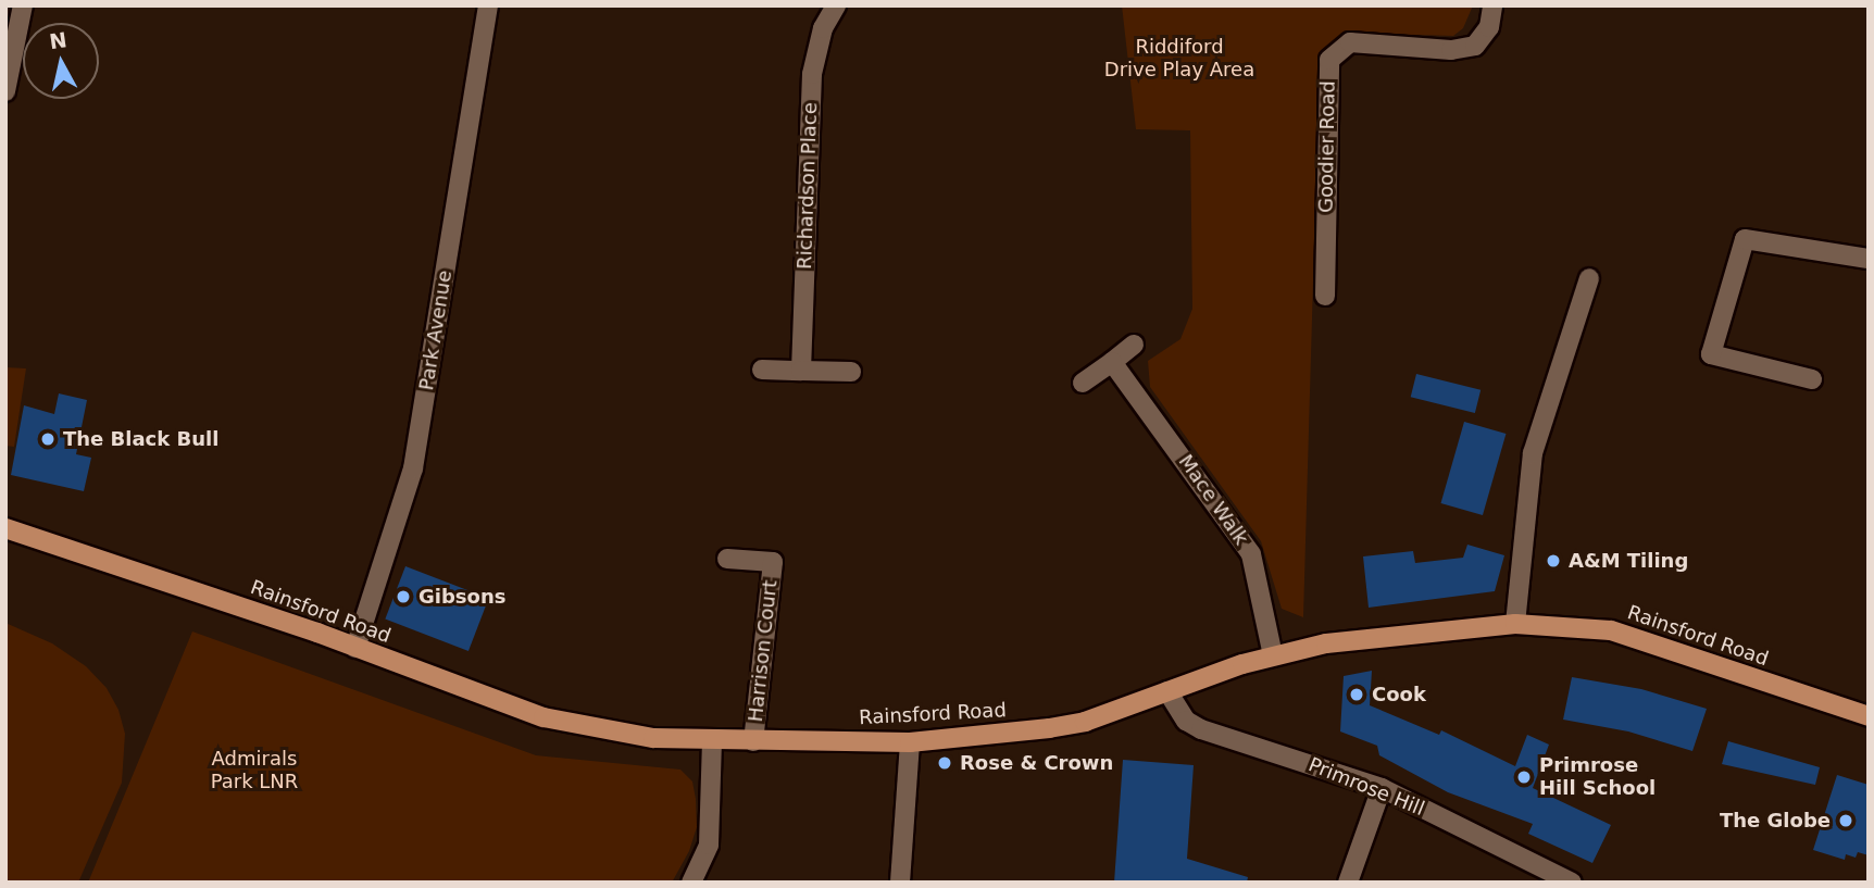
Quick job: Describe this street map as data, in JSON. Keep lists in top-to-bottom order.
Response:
{
  "streets": {
    "main road": ["Rainsford Road"],
    "street": [
      "Goodier Road",
      "Richardson Place",
      "Park Avenue",
      "Mace Walk",
      "Harrison Court",
      "Primrose Hill"
    ]
  },
  "crossings": [
    ["Park Avenue", "Rainsford Road"],
    ["Mace Walk", "Rainsford Road"],
    ["Rainsford Road", "Harrison Court"],
    ["Rainsford Road", "Primrose Hill"]
  ],
  "parks": ["Riddiford Drive Play Area", "Admirals Park LNR"],
  "places": [
    "The Black Bull",
    "A&M Tiling",
    "Gibsons",
    "Cook",
    "Rose & Crown",
    "Primrose Hill School",
    "The Globe"
  ],
  "north": "top"
}
